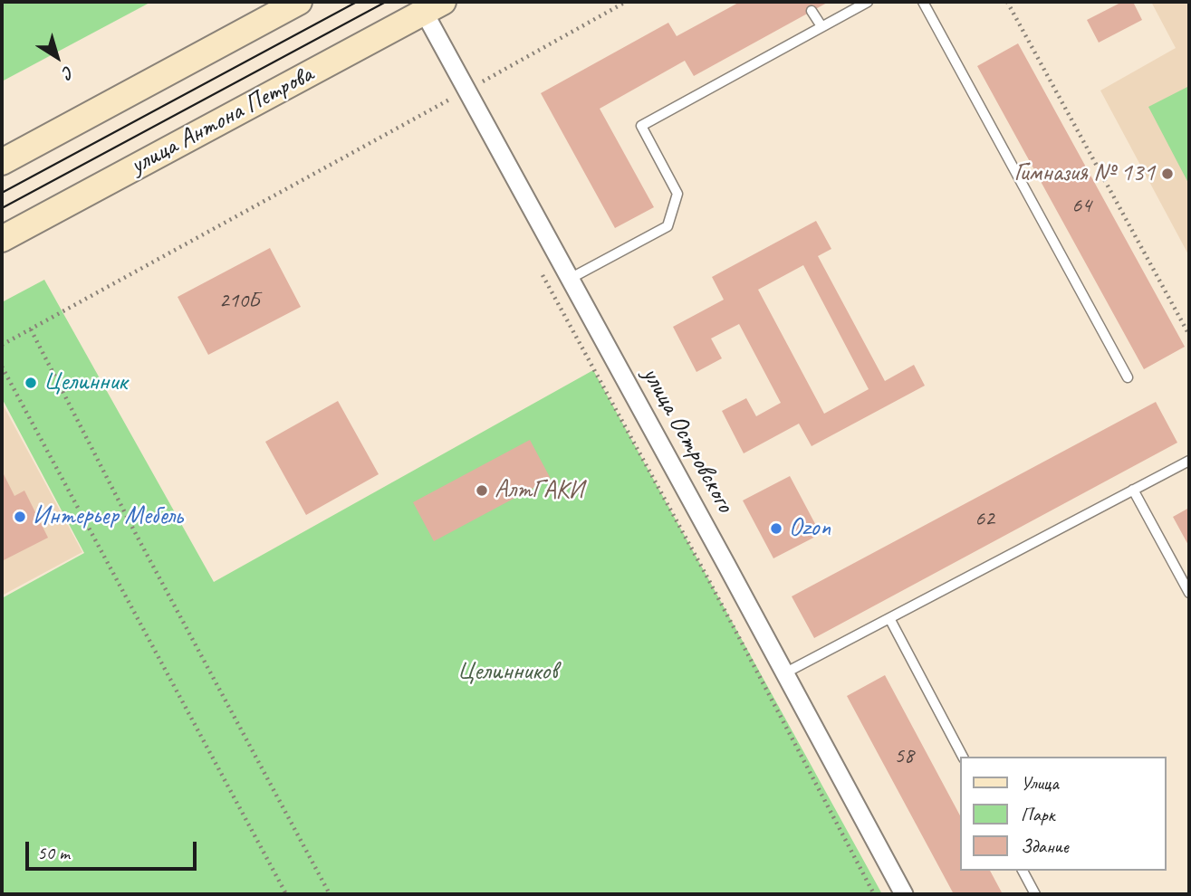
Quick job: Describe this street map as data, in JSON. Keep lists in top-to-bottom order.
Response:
{
  "streets": {
    "main road": ["улица Антона Петрова"],
    "street": ["улица Островского"]
  },
  "crossings": [
    ["улица Антона Петрова", "улица Островского"]
  ],
  "parks": ["Целинников"],
  "places": [
    "Гимназия № 131",
    "Целинник",
    "АлтГАКИ",
    "Интерьер Мебель",
    "Ozon"
  ],
  "house_numbers": [
    "64",
    "210Б",
    "62",
    "58"
  ],
  "legend": ["Улица", "Парк", "Здание"],
  "scale_bar": "50 m",
  "north": "bottom right"
}
